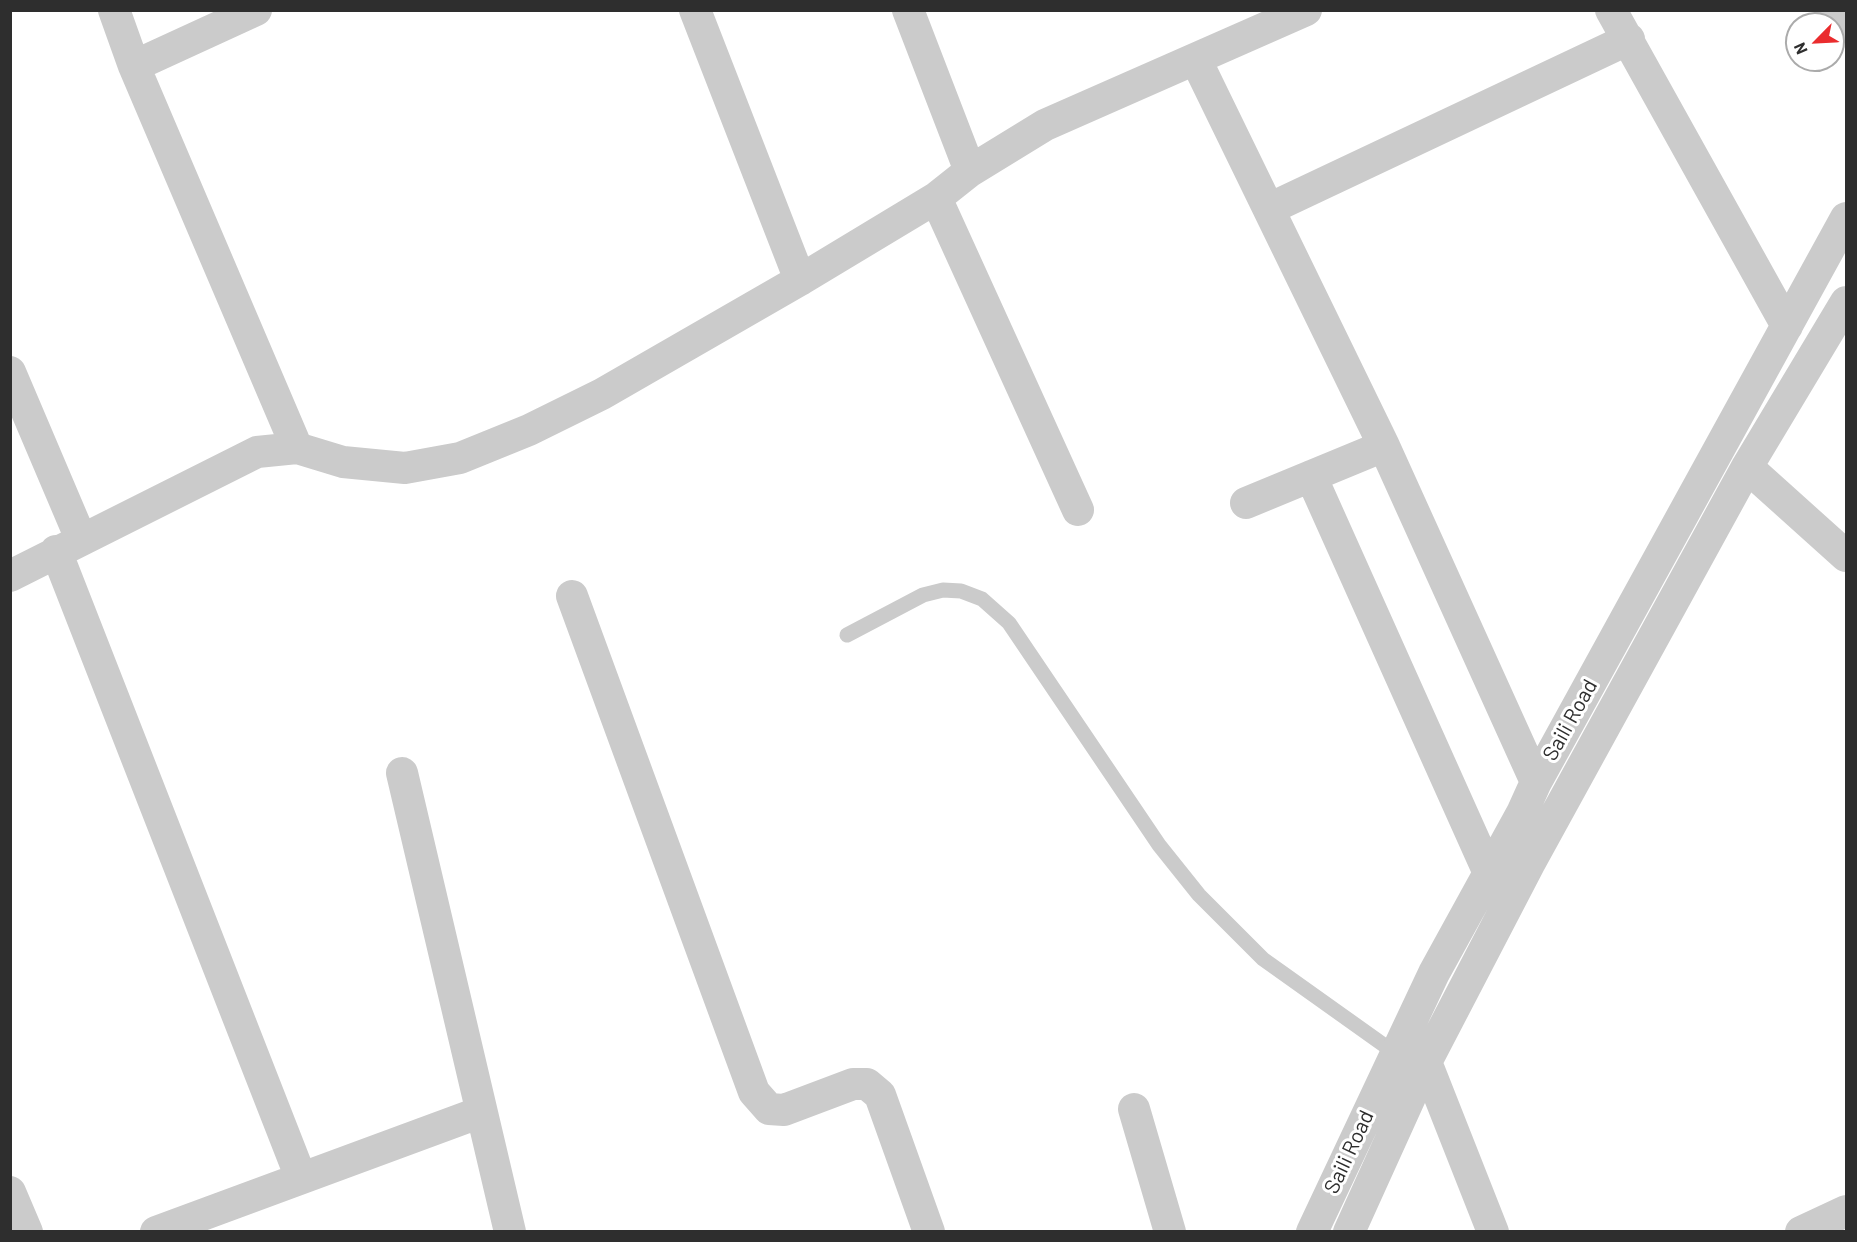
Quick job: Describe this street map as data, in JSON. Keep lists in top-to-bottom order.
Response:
{
  "streets": {
    "street": ["Saili Road"]
  },
  "north": "bottom left"
}
